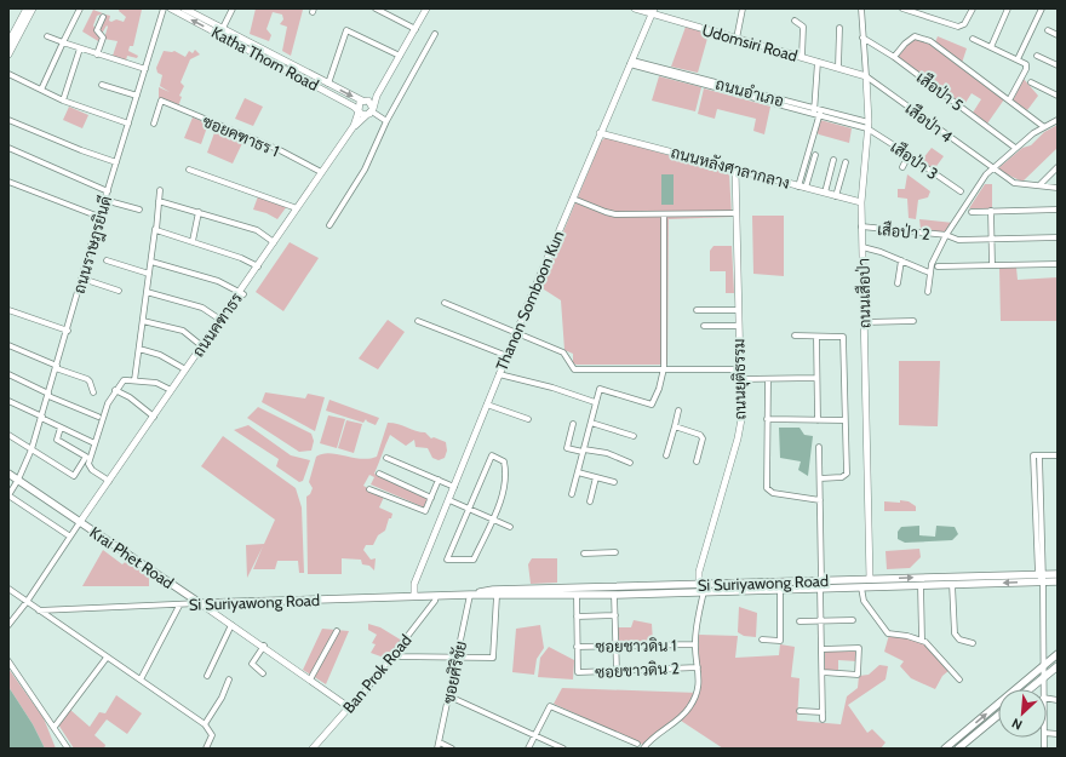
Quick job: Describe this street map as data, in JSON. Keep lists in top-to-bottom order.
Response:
{
  "streets": {
    "main road": ["Krai Phet Road", "Si Suriyawong Road"],
    "street": [
      "Udomsiri Road",
      "Katha Thorn Road",
      "เสือป่า 5",
      "ถนนอำเภอ",
      "เสือป่า 4",
      "ซอยคฑาธร 1",
      "เสือป่า 3",
      "ถนนหลังศาลากลาง",
      "เสือป่า 2",
      "ถนนราษฎรยินดี",
      "ถนนเสือป่า",
      "Thanon Somboon Kun",
      "ถนนคฑาธร",
      "ถนนยุติธรรม",
      "ซอยชาวดิน 1",
      "ซอยขาวดิน 2",
      "ซอยศิริชัย",
      "Ban Prok Road"
    ]
  },
  "crossings": [
    ["Udomsiri Road", "เสือป่า 4"],
    ["Udomsiri Road", "ถนนเสือป่า"],
    ["Udomsiri Road", "Thanon Somboon Kun"],
    ["Katha Thorn Road", "ถนนคฑาธร"],
    ["เสือป่า 5", "ถนนเสือป่า"],
    ["ถนนอำเภอ", "เสือป่า 3"],
    ["ถนนอำเภอ", "ถนนเสือป่า"],
    ["ถนนอำเภอ", "Thanon Somboon Kun"],
    ["เสือป่า 4", "ถนนเสือป่า"],
    ["ซอยคฑาธร 1", "ถนนคฑาธร"],
    ["เสือป่า 3", "ถนนเสือป่า"],
    ["ถนนหลังศาลากลาง", "ถนนเสือป่า"],
    ["ถนนหลังศาลากลาง", "Thanon Somboon Kun"],
    ["ถนนหลังศาลากลาง", "ถนนยุติธรรม"],
    ["เสือป่า 2", "ถนนเสือป่า"],
    ["ถนนราษฎรยินดี", "Krai Phet Road"],
    ["ถนนเสือป่า", "Si Suriyawong Road"],
    ["Thanon Somboon Kun", "Si Suriyawong Road"],
    ["ถนนคฑาธร", "Krai Phet Road"],
    ["ถนนยุติธรรม", "Si Suriyawong Road"],
    ["Krai Phet Road", "Si Suriyawong Road"],
    ["Krai Phet Road", "Ban Prok Road"],
    ["Si Suriyawong Road", "ซอยศิริชัย"],
    ["Si Suriyawong Road", "Ban Prok Road"],
    ["ซอยชาวดิน 1", "ซอยขาวดิน 2"]
  ],
  "north": "bottom left"
}
